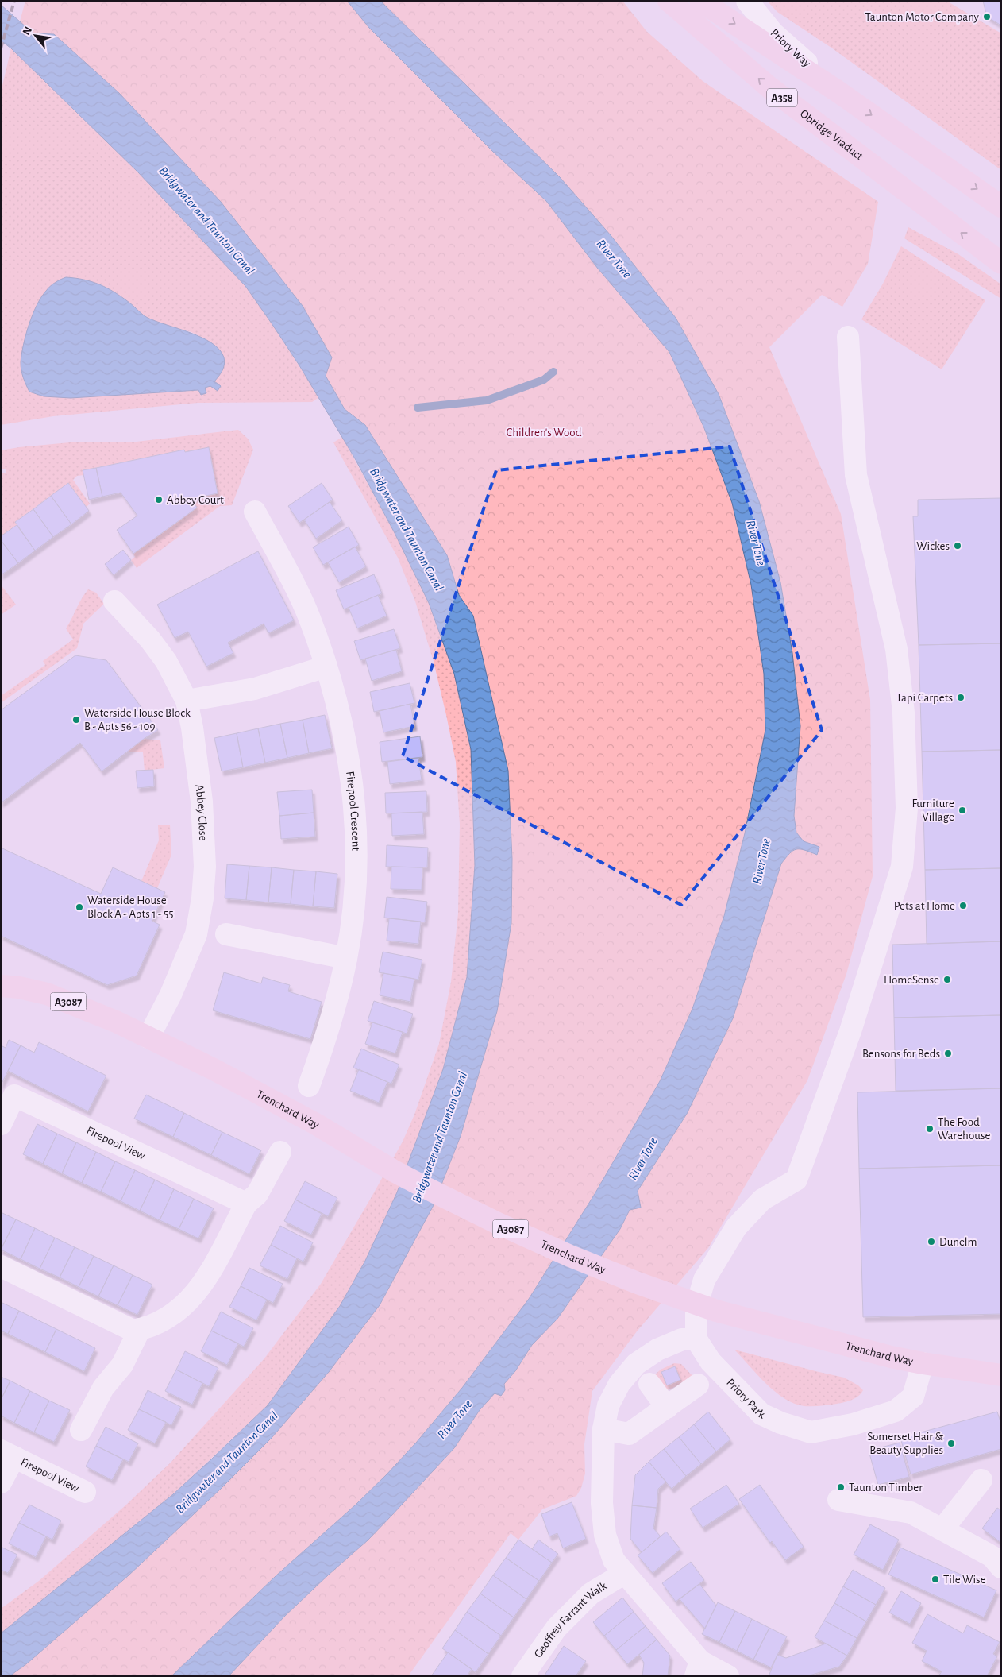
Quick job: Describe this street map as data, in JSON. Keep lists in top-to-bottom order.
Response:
{
  "streets": {
    "main road": [
      "A358",
      "Obridge Viaduct",
      "A3087",
      "Trenchard Way"
    ],
    "street": [
      "Priory Way",
      "Firepool Crescent",
      "Abbey Close",
      "Firepool View",
      "Priory Park",
      "Geoffrey Farrant Walk"
    ]
  },
  "crossings": [
    ["Abbey Close", "Trenchard Way"],
    ["Trenchard Way", "Priory Park"]
  ],
  "water": ["Bridgwater and Taunton Canal", "River Tone"],
  "parks": ["Children's Wood"],
  "places": [
    "Taunton Motor Company",
    "Abbey Court",
    "Wickes",
    "Tapi Carpets",
    "Waterside House Block B - Apts 56 - 109",
    "Furniture Village",
    "Pets at Home",
    "Waterside House Block A - Apts 1 - 55",
    "HomeSense",
    "Bensons for Beds",
    "The Food Warehouse",
    "Dunelm",
    "Somerset Hair & Beauty Supplies",
    "Taunton Timber",
    "Tile Wise"
  ],
  "north": "top left"
}
